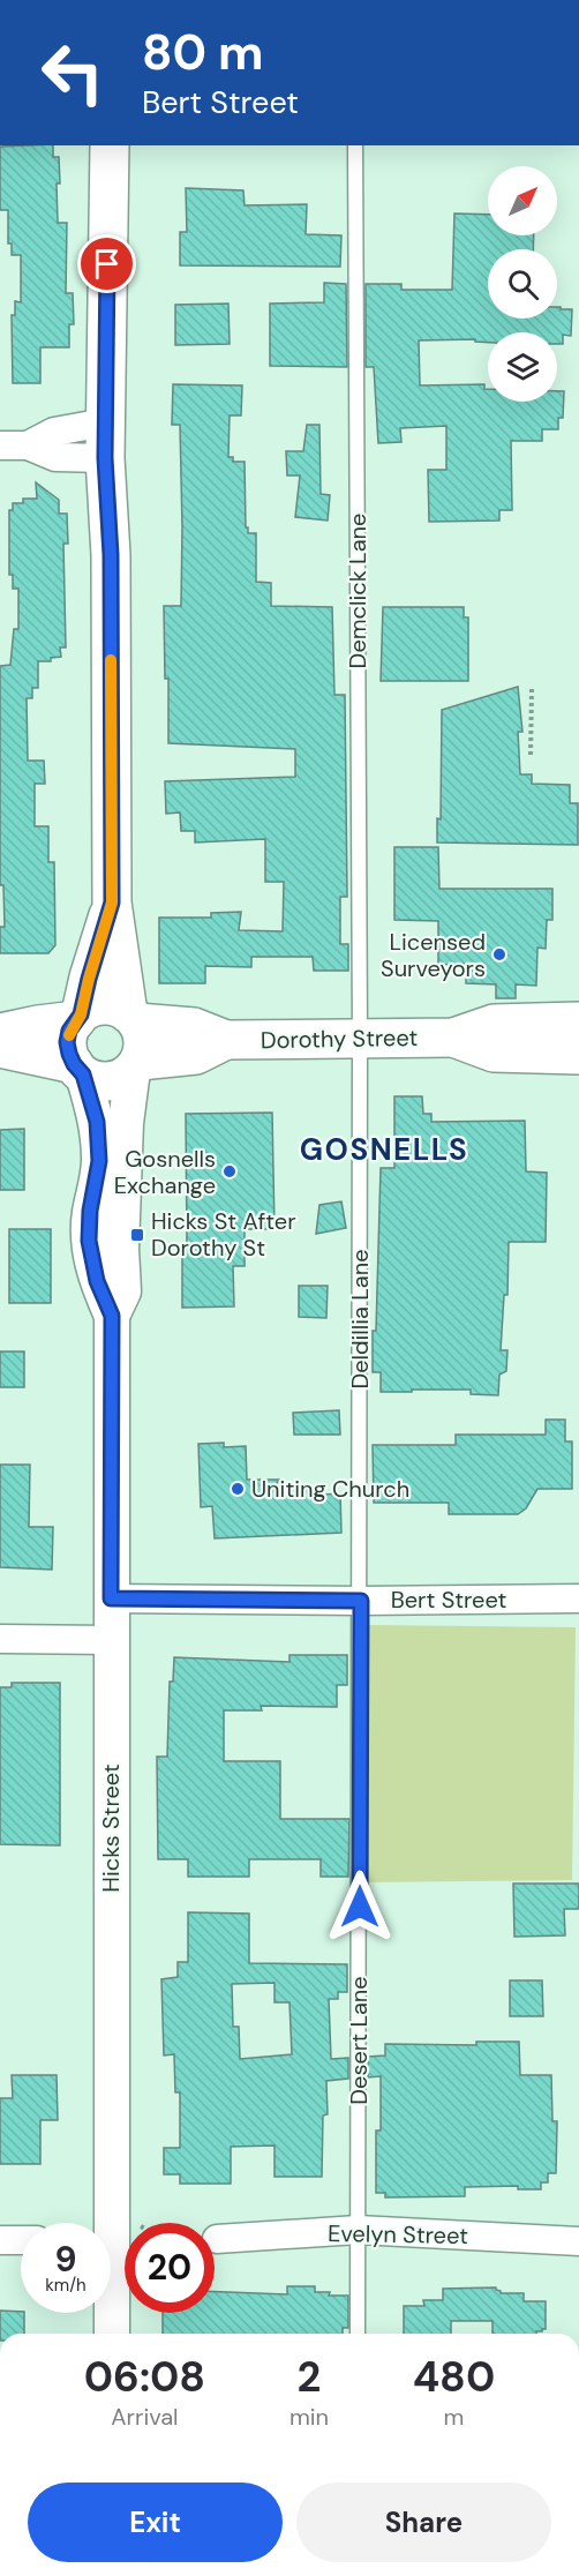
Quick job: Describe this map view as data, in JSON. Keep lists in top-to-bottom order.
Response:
{
  "streets": {
    "main road": ["Dorothy Street"],
    "street": ["Bert Street", "Hicks Street", "Evelyn Street"],
    "lane": ["Demclick Lane", "Deldillia Lane", "Desert Lane"]
  },
  "crossings": [
    ["Demclick Lane", "Dorothy Street"],
    ["Demclick Lane", "Deldillia Lane"],
    ["Dorothy Street", "Deldillia Lane"],
    ["Dorothy Street", "Hicks Street"],
    ["Deldillia Lane", "Bert Street"],
    ["Deldillia Lane", "Desert Lane"],
    ["Bert Street", "Hicks Street"],
    ["Bert Street", "Desert Lane"],
    ["Desert Lane", "Evelyn Street"]
  ],
  "districts": ["GOSNELLS"],
  "places": {
    "other": ["Licensed Surveyors", "Gosnells Exchange", "Uniting Church"],
    "transit": ["Hicks St After Dorothy St"]
  },
  "north": "top right",
  "page": {
    "turn": ["80 m", "Bert Street"],
    "speed": "9 km/h",
    "limit": "20",
    "eta": [
      "06:08",
      "Arrival",
      "2",
      "min",
      "480",
      "m"
    ],
    "buttons": ["Exit", "Share"]
  }
}
